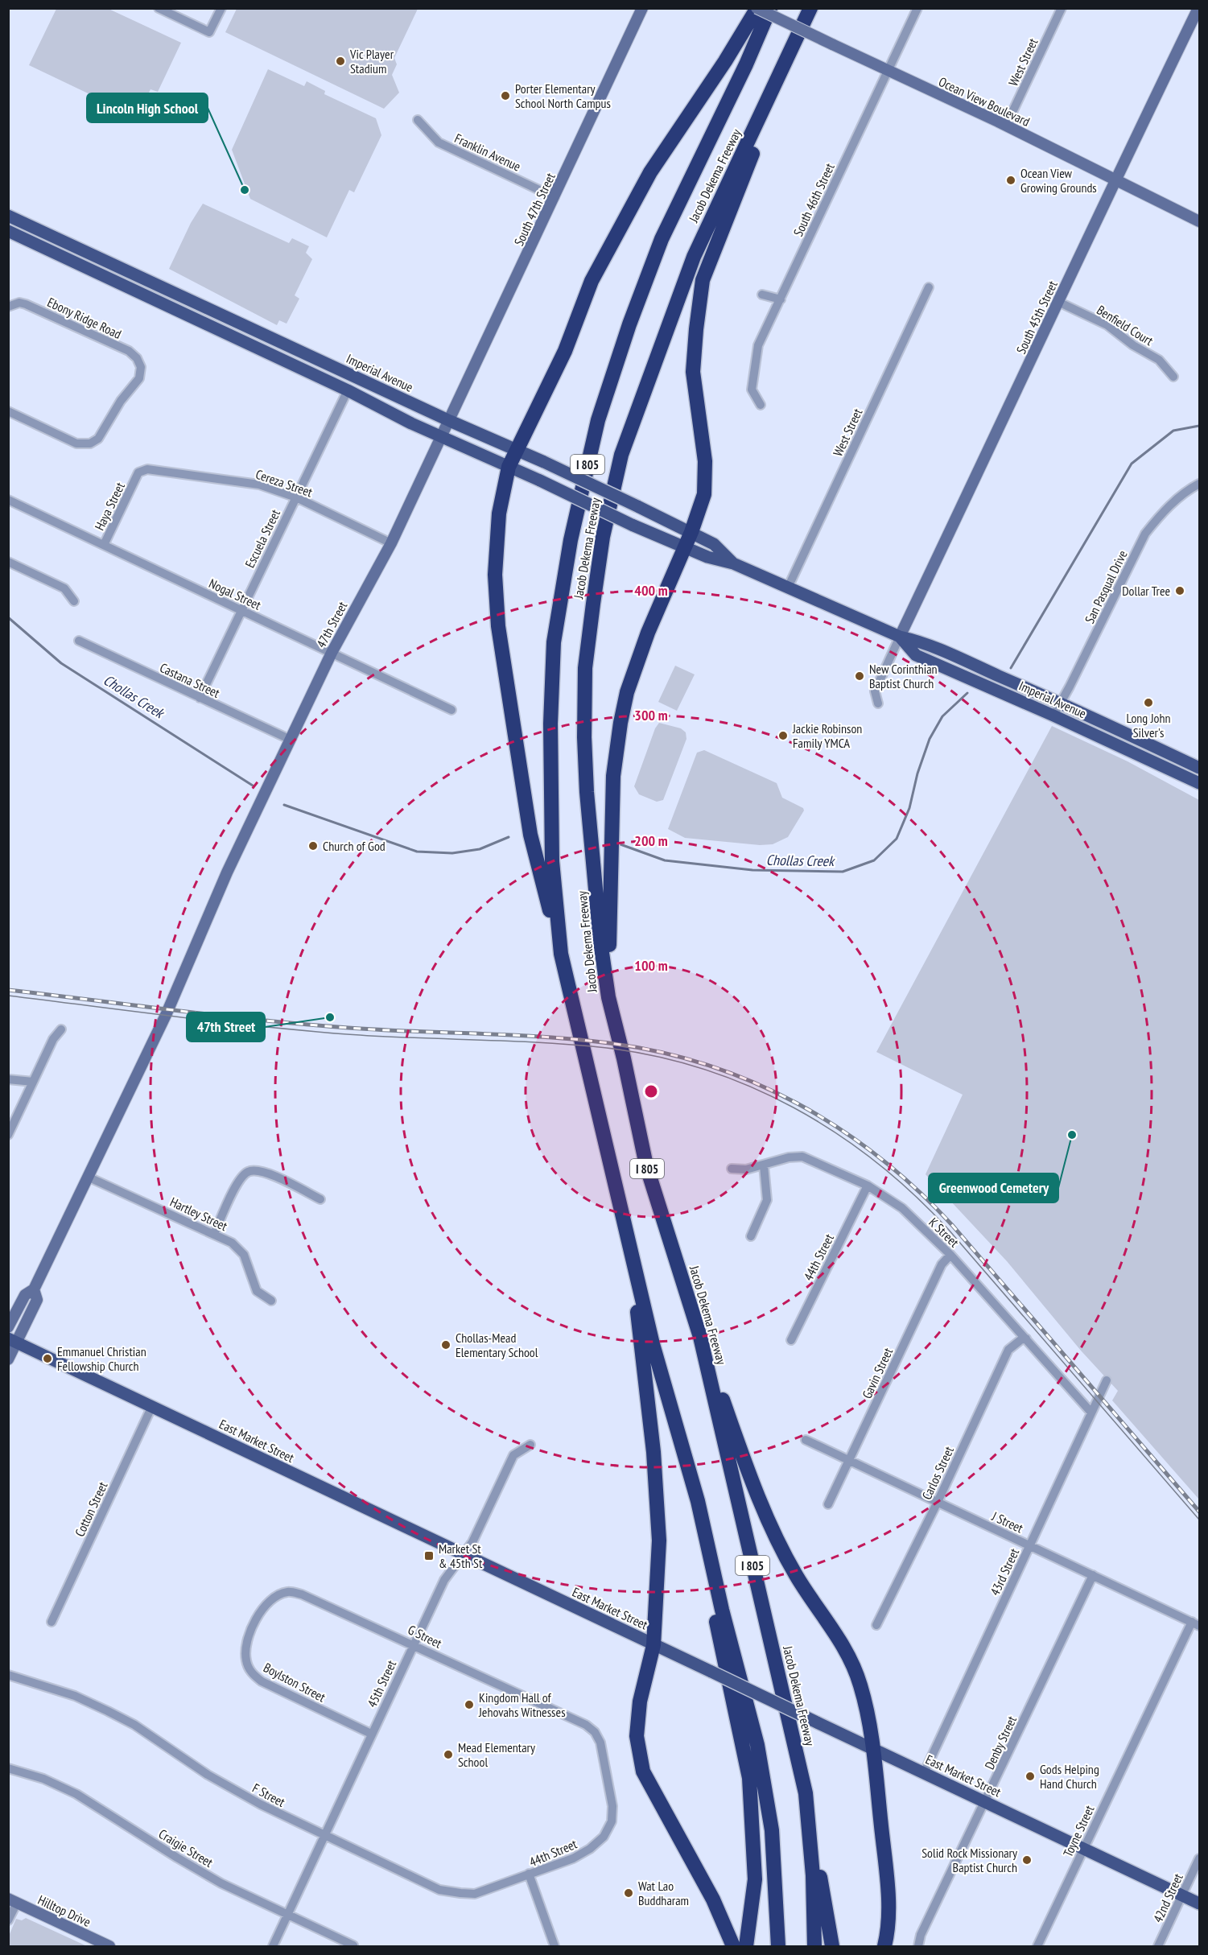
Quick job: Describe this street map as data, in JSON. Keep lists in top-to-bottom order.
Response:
{
  "streets": {
    "highway": ["Jacob Dekema Freeway", "I 805"],
    "main road": [
      "Ocean View Boulevard",
      "South 47th Street",
      "South 45th Street",
      "Imperial Avenue",
      "47th Street",
      "East Market Street",
      "Hilltop Drive"
    ],
    "street": [
      "West Street",
      "Franklin Avenue",
      "South 46th Street",
      "Ebony Ridge Road",
      "Benfield Court",
      "Cereza Street",
      "Haya Street",
      "Escuela Street",
      "San Pasqual Drive",
      "Nogal Street",
      "Castana Street",
      "Hartley Street",
      "K Street",
      "44th Street",
      "Gavin Street",
      "Carlos Street",
      "Cotton Street",
      "J Street",
      "43rd Street",
      "G Street",
      "Boylston Street",
      "45th Street",
      "Denby Street",
      "F Street",
      "Toyne Street",
      "Craigie Street",
      "42nd Street"
    ]
  },
  "crossings": [
    ["West Street", "Ocean View Boulevard"],
    ["West Street", "Imperial Avenue"],
    ["Ocean View Boulevard", "South 46th Street"],
    ["Ocean View Boulevard", "South 45th Street"],
    ["Franklin Avenue", "South 47th Street"],
    ["South 47th Street", "Imperial Avenue"],
    ["South 47th Street", "47th Street"],
    ["South 45th Street", "Benfield Court"],
    ["South 45th Street", "Imperial Avenue"],
    ["Imperial Avenue", "Escuela Street"],
    ["Imperial Avenue", "San Pasqual Drive"],
    ["Imperial Avenue", "47th Street"],
    ["Cereza Street", "Haya Street"],
    ["Cereza Street", "Escuela Street"],
    ["Cereza Street", "47th Street"],
    ["Haya Street", "Nogal Street"],
    ["Escuela Street", "Nogal Street"],
    ["Escuela Street", "Castana Street"],
    ["Nogal Street", "47th Street"],
    ["47th Street", "Castana Street"],
    ["47th Street", "Hartley Street"],
    ["47th Street", "East Market Street"],
    ["K Street", "44th Street"],
    ["K Street", "Gavin Street"],
    ["K Street", "Carlos Street"],
    ["K Street", "43rd Street"],
    ["44th Street", "G Street"],
    ["44th Street", "F Street"],
    ["Gavin Street", "J Street"],
    ["East Market Street", "Cotton Street"],
    ["East Market Street", "43rd Street"],
    ["East Market Street", "45th Street"],
    ["East Market Street", "Denby Street"],
    ["East Market Street", "Toyne Street"],
    ["East Market Street", "42nd Street"],
    ["Carlos Street", "J Street"],
    ["J Street", "43rd Street"],
    ["J Street", "Denby Street"],
    ["J Street", "Toyne Street"],
    ["G Street", "Boylston Street"],
    ["G Street", "45th Street"],
    ["Boylston Street", "45th Street"],
    ["45th Street", "F Street"],
    ["45th Street", "Craigie Street"]
  ],
  "water": ["Chollas Creek"],
  "places": {
    "other": [
      "Vic Player Stadium",
      "Porter Elementary School North Campus",
      "Ocean View Growing Grounds",
      "Lincoln High School",
      "Dollar Tree",
      "New Corinthian Baptist Church",
      "Long John Silver's",
      "Jackie Robinson Family YMCA",
      "Church of God",
      "47th Street",
      "Greenwood Cemetery",
      "Chollas-Mead Elementary School",
      "Emmanuel Christian Fellowship Church",
      "Kingdom Hall of Jehovahs Witnesses",
      "Mead Elementary School",
      "Gods Helping Hand Church",
      "Solid Rock Missionary Baptist Church",
      "Wat Lao Buddharam"
    ],
    "transit": ["Market St & 45th St"]
  },
  "rings": [
    "400 m",
    "300 m",
    "200 m",
    "100 m"
  ]
}
